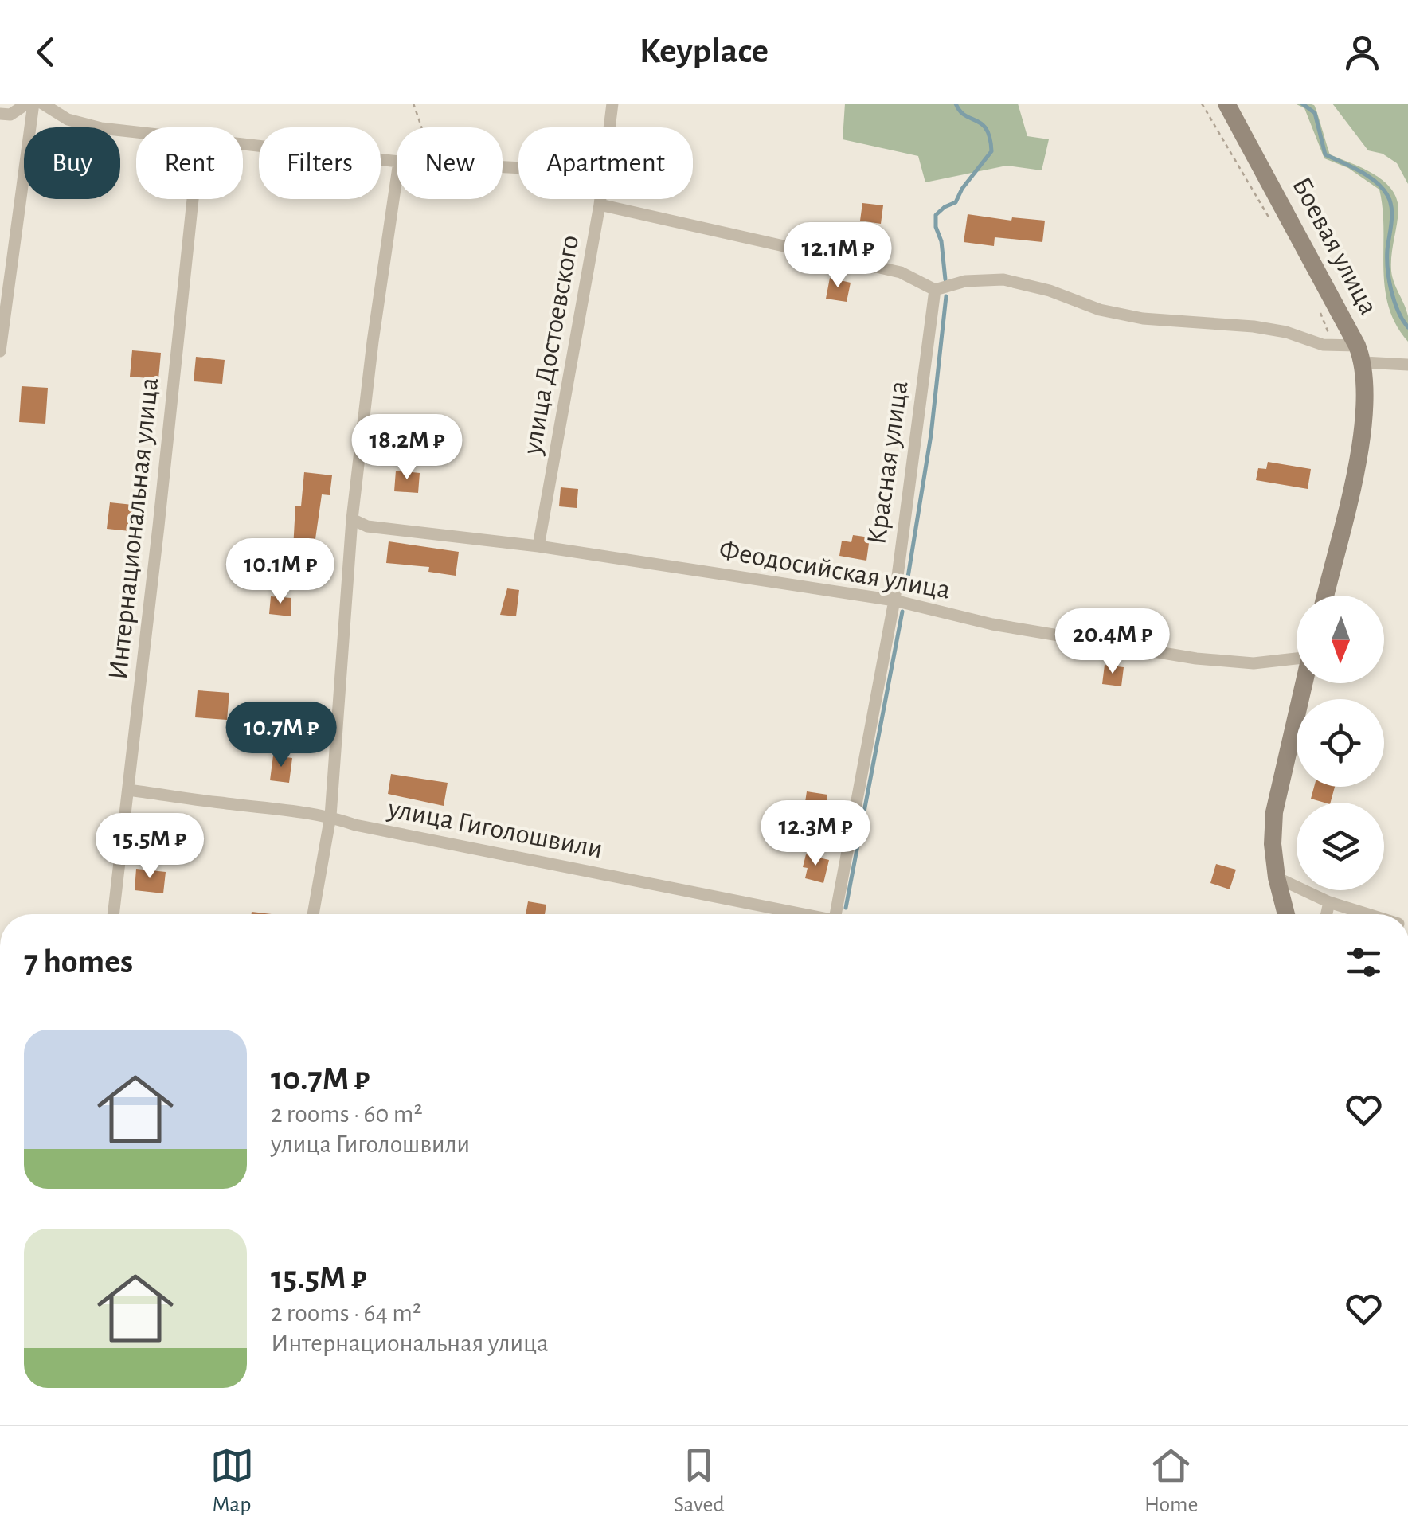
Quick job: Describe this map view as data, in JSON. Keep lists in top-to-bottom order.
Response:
{
  "streets": {
    "street": [
      "Боевая улица",
      "улица Достоевского",
      "Красная улица",
      "Интернациональная улица",
      "Феодосийская улица",
      "улица Гиголошвили"
    ]
  },
  "crossings": [
    ["улица Достоевского", "Феодосийская улица"],
    ["Красная улица", "Феодосийская улица"],
    ["Интернациональная улица", "улица Гиголошвили"]
  ],
  "north": "bottom",
  "page": {
    "header": "Keyplace",
    "chip": [
      "Buy",
      "Rent",
      "Filters",
      "New",
      "Apartment"
    ],
    "price": [
      "12.1M ₽",
      "18.2M ₽",
      "10.1M ₽",
      "20.4M ₽",
      "10.7M ₽",
      "12.3M ₽",
      "15.5M ₽"
    ],
    "heading": "7 homes",
    "list": [
      {
        "name": "10.7M ₽",
        "note": "2 rooms · 60 m² · улица Гиголошвили"
      },
      {
        "name": "15.5M ₽",
        "note": "2 rooms · 64 m² · Интернациональная улица"
      }
    ],
    "tabs": ["Map", "Saved", "Home"]
  }
}
